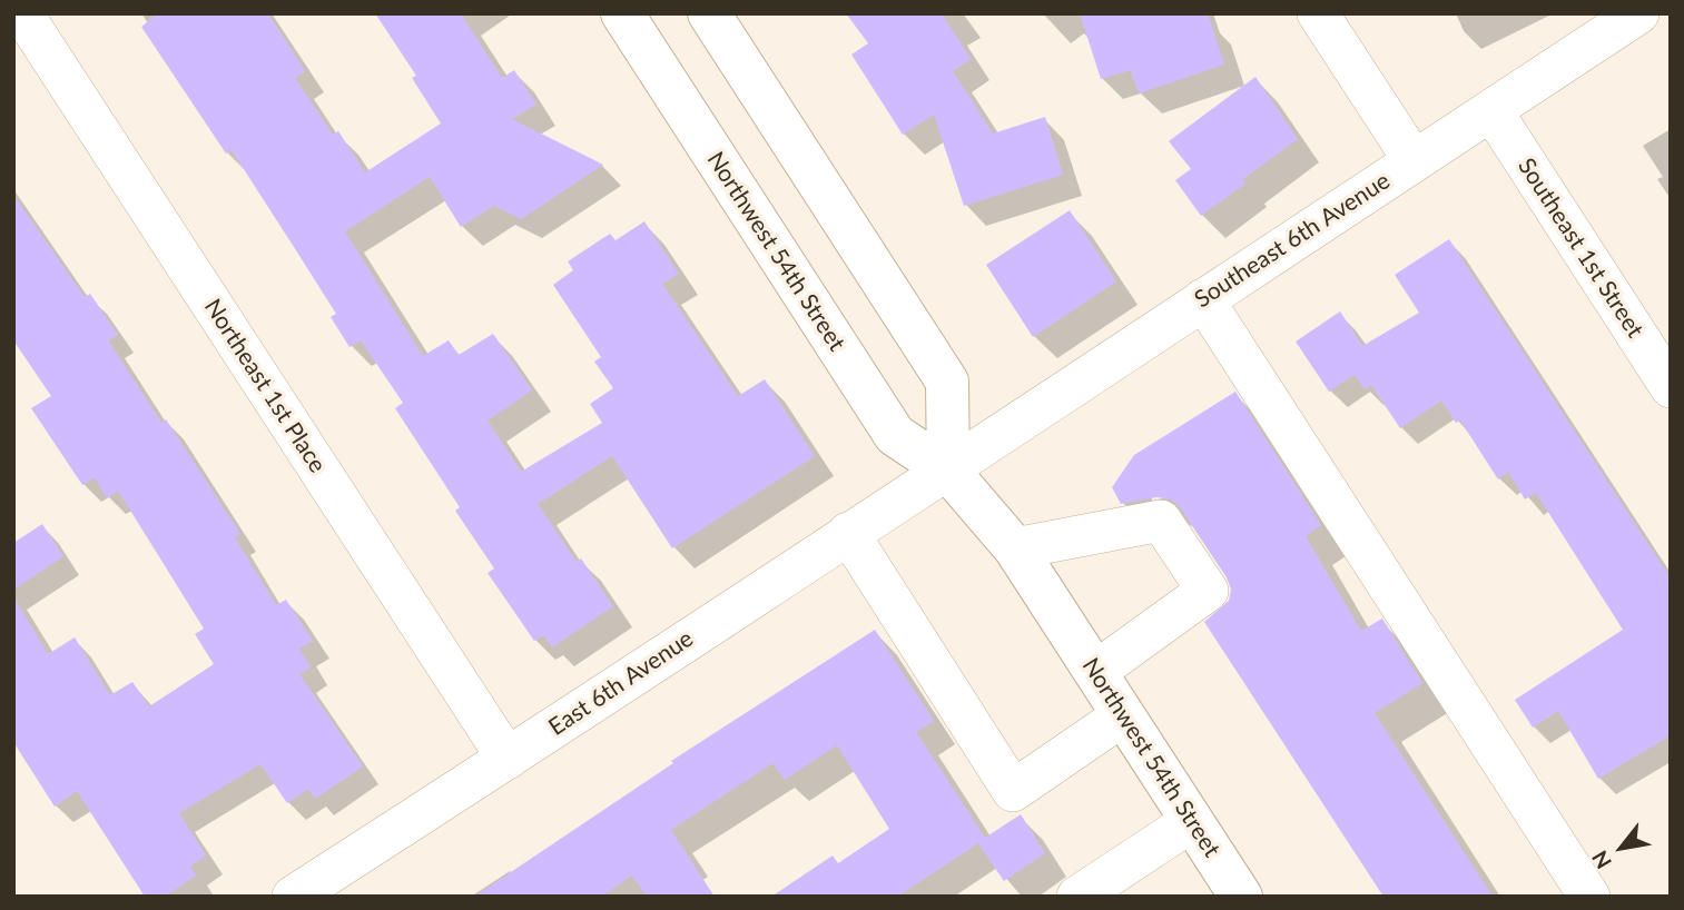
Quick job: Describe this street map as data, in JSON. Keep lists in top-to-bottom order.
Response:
{
  "streets": {
    "main road": ["Northwest 54th Street"],
    "street": [
      "Southeast 6th Avenue",
      "Southeast 1st Street",
      "Northeast 1st Place",
      "East 6th Avenue"
    ]
  },
  "crossings": [
    ["Southeast 6th Avenue", "Southeast 1st Street"],
    ["Southeast 6th Avenue", "Northwest 54th Street"],
    ["Southeast 6th Avenue", "East 6th Avenue"],
    ["Northwest 54th Street", "East 6th Avenue"],
    ["Northeast 1st Place", "East 6th Avenue"]
  ],
  "north": "bottom left"
}
